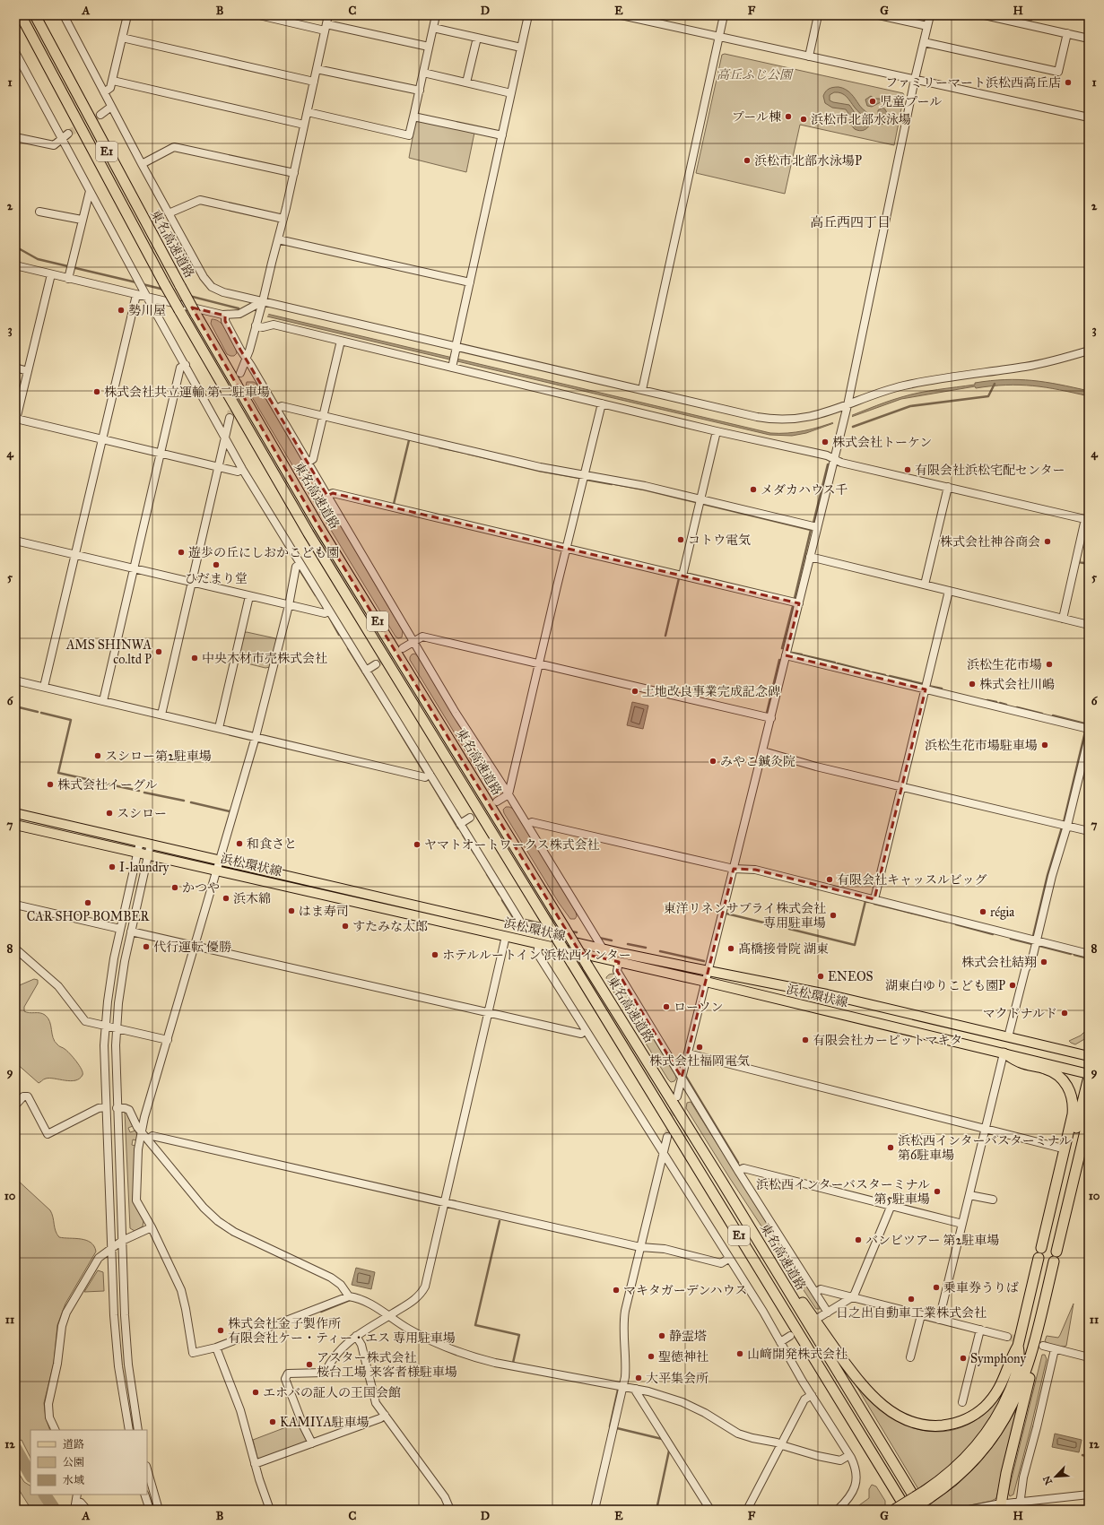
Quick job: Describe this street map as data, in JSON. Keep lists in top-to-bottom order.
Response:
{
  "streets": {
    "highway": ["E1", "東名高速道路"],
    "main road": ["浜松環状線"]
  },
  "districts": ["高丘西四丁目"],
  "parks": ["高丘ふじ公園"],
  "places": [
    "ファミリーマート浜松西高丘店",
    "児童プール",
    "プール棟",
    "浜松市北部水泳場",
    "浜松市北部水泳場P",
    "勢川屋",
    "株式会社共立運輸 第二駐車場",
    "株式会社トーケン",
    "有限会社浜松宅配センター",
    "メダカハウス千",
    "コトウ電気",
    "株式会社神谷商会",
    "遊歩の丘にしおかこども園",
    "ひだまり堂",
    "AMS SHINWA co.ltd P",
    "中央木材市売株式会社",
    "浜松生花市場",
    "株式会社川嶋",
    "土地改良事業完成記念碑",
    "浜松生花市場駐車場",
    "スシロー第2駐車場",
    "みやこ鍼灸院",
    "株式会社イーグル",
    "スシロー",
    "和食さと",
    "ヤマトオートワークス株式会社",
    "I-laundry",
    "有限会社キャッスルビッグ",
    "かつや",
    "浜木綿",
    "CAR SHOP BOMBER",
    "はま寿司",
    "régia",
    "東洋リネンサプライ株式会社 専用駐車場",
    "すたみな太郎",
    "代行運転 優勝",
    "髙橋接骨院 湖東",
    "ホテルルートイン 浜松西インター",
    "株式会社結翔",
    "ENEOS",
    "湖東白ゆりこども園P",
    "ローソン",
    "マクドナルド",
    "有限会社カーピットマキタ",
    "株式会社福岡電気",
    "浜松西インターバスターミナル 第6駐車場",
    "浜松西インターバスターミナル 第5駐車場",
    "バンビツアー 第2駐車場",
    "乗車券うりば",
    "マキタガーデンハウス",
    "日之出自動車工業株式会社",
    "株式会社金子製作所 有限会社ケー・ティー・エス 専用駐車場",
    "静霊塔",
    "山﨑開発株式会社",
    "聖徳神社",
    "Symphony",
    "アスター株式会社 桜台工場 来客者様駐車場",
    "大平集会所",
    "エホバの証人の王国会館",
    "KAMIYA駐車場"
  ],
  "legend": ["道路", "公園", "水域"],
  "north": "bottom left",
  "grid": {
    "columns": [
      "A",
      "B",
      "C",
      "D",
      "E",
      "F",
      "G",
      "H"
    ],
    "rows": [
      "1",
      "2",
      "3",
      "4",
      "5",
      "6",
      "7",
      "8",
      "9",
      "10",
      "11",
      "12"
    ]
  }
}
